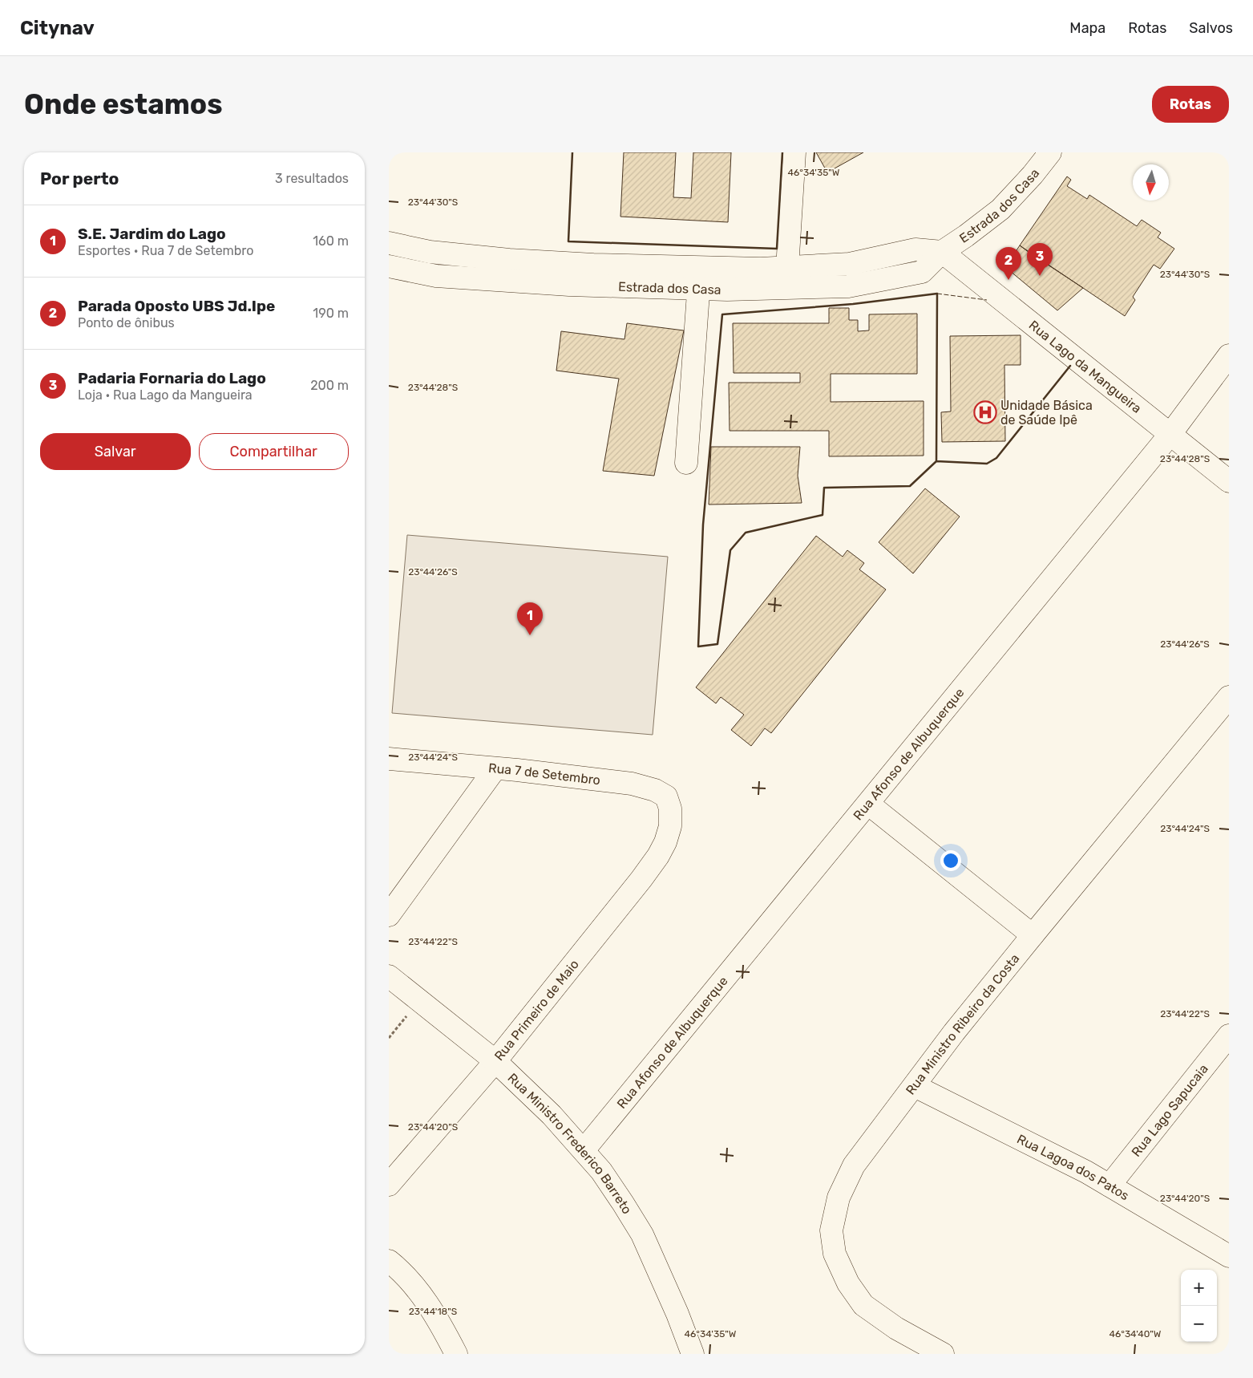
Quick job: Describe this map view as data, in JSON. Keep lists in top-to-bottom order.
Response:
{
  "streets": {
    "street": [
      "Estrada dos Casa",
      "Rua Lago da Mangueira",
      "Rua Afonso de Albuquerque",
      "Rua 7 de Setembro",
      "Rua Primeiro de Maio",
      "Rua Ministro Ribeiro da Costa",
      "Rua Lago Sapucaia",
      "Rua Ministro Frederico Barreto",
      "Rua Lagoa dos Patos"
    ]
  },
  "crossings": [
    ["Estrada dos Casa", "Rua Lago da Mangueira"],
    ["Rua Lago da Mangueira", "Rua Afonso de Albuquerque"],
    ["Rua Afonso de Albuquerque", "Rua Ministro Frederico Barreto"],
    ["Rua 7 de Setembro", "Rua Primeiro de Maio"],
    ["Rua Primeiro de Maio", "Rua Ministro Frederico Barreto"],
    ["Rua Ministro Ribeiro da Costa", "Rua Lagoa dos Patos"],
    ["Rua Lago Sapucaia", "Rua Lagoa dos Patos"]
  ],
  "places": {
    "hospital": ["Unidade Básica de Saúde Ipê"]
  },
  "north": "bottom",
  "page": {
    "header": "Citynav",
    "nav": ["Mapa", "Rotas", "Salvos"],
    "buttons": [
      "Rotas",
      ["Salvar", "Compartilhar"]
    ],
    "title": "Onde estamos",
    "heading": ["Por perto", "3 resultados"],
    "list": [
      {
        "mark": "1",
        "name": "S.E. Jardim do Lago",
        "note": "Esportes · Rua 7 de Setembro",
        "value": "160 m"
      },
      {
        "mark": "2",
        "name": "Parada Oposto UBS Jd.Ipe",
        "note": "Ponto de ônibus",
        "value": "190 m"
      },
      {
        "mark": "3",
        "name": "Padaria Fornaria do Lago",
        "note": "Loja · Rua Lago da Mangueira",
        "value": "200 m"
      }
    ],
    "pins": ["3", "2", "1"],
    "map_buttons": ["+", "−"]
  },
  "coordinates": [
    "46°34'35\"W",
    "23°44'30\"S",
    "23°44'28\"S",
    "23°44'26\"S",
    "23°44'24\"S",
    "23°44'22\"S",
    "23°44'20\"S",
    "23°44'18\"S",
    "46°34'40\"W"
  ]
}
